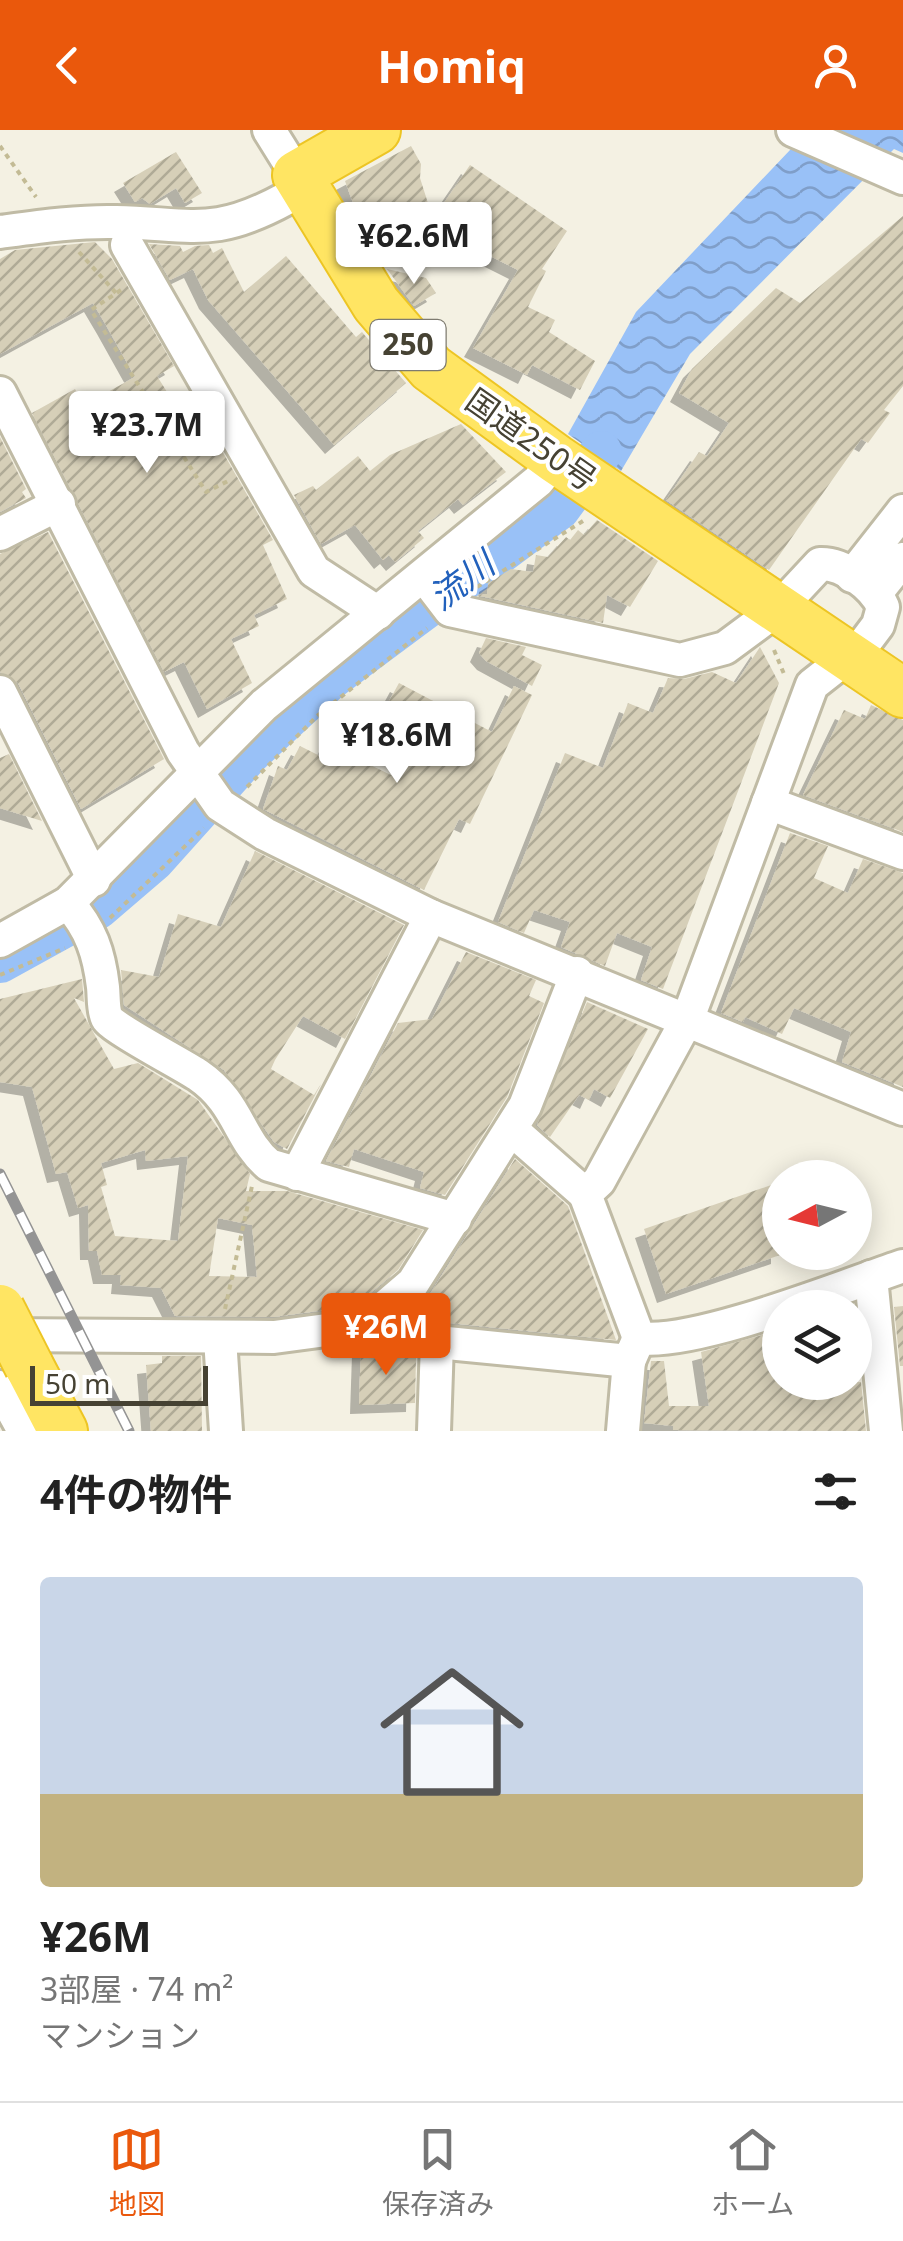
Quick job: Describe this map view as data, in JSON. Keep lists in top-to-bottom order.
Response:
{
  "streets": {
    "highway": ["250", "国道250号"]
  },
  "water": ["流川"],
  "scale_bar": "50 m",
  "north": "left",
  "page": {
    "header": "Homiq",
    "price": [
      "¥62.6M",
      "¥23.7M",
      "¥18.6M",
      "¥26M"
    ],
    "scale": "50 m",
    "heading": "4件の物件",
    "list": [
      {
        "name": "¥26M",
        "note": "3部屋 · 74 m² · マンション"
      }
    ],
    "tabs": ["地図", "保存済み", "ホーム"]
  }
}
